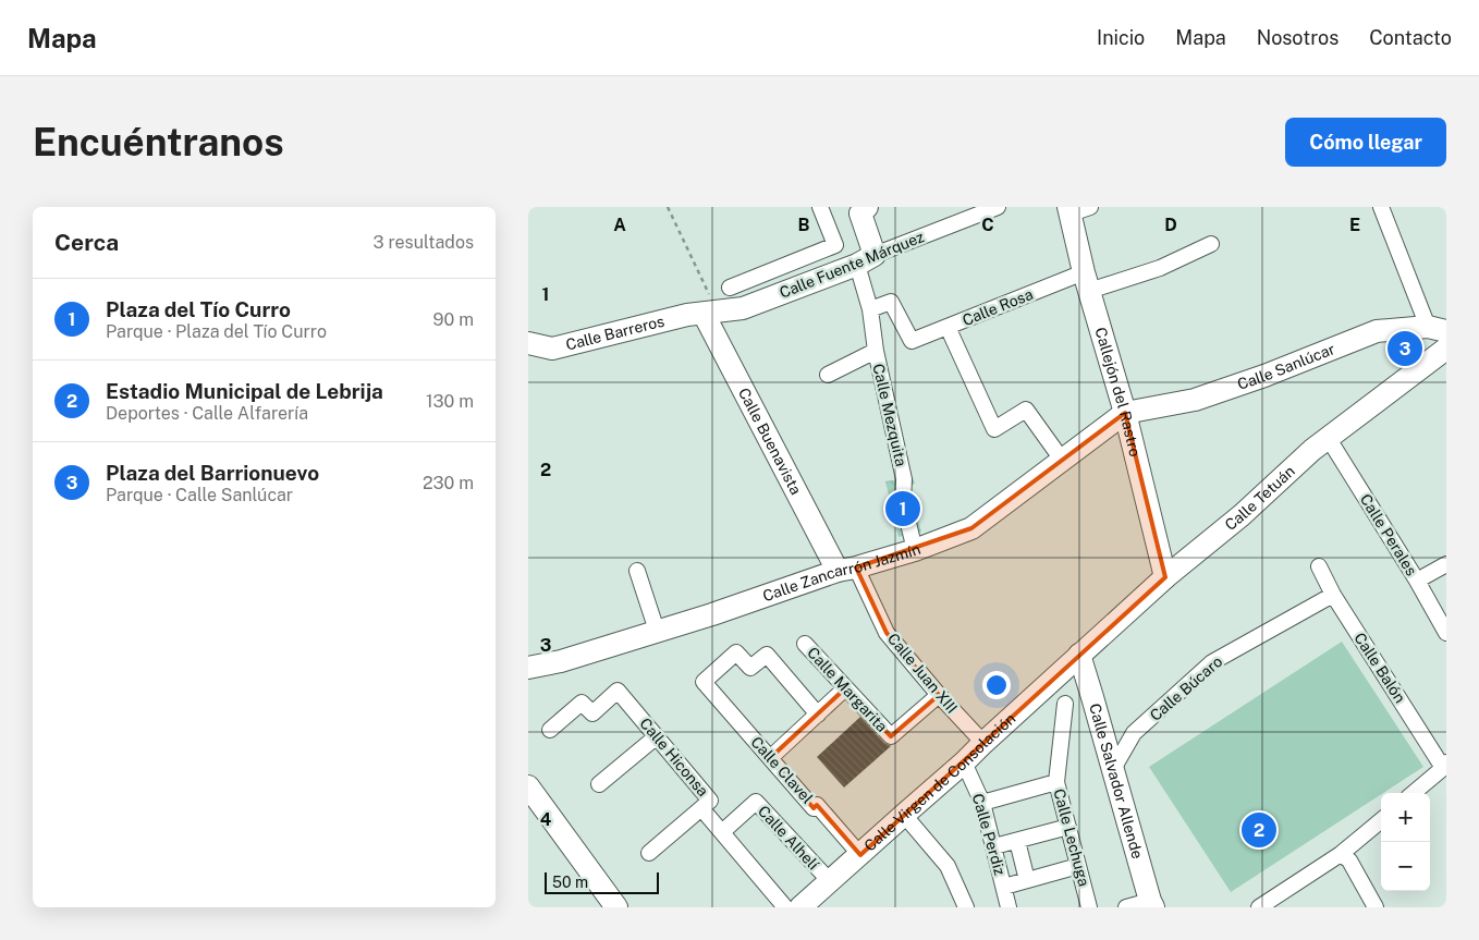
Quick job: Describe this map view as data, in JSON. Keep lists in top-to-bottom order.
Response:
{
  "streets": {
    "street": [
      "Calle Fuente Márquez",
      "Calle Rosa",
      "Calle Barreros",
      "Calle Sanlúcar",
      "Callejón del Rastro",
      "Calle Mezquita",
      "Calle Buenavista",
      "Calle Tetuán",
      "Calle Perales",
      "Calle Zancarrón Jazmín",
      "Calle Balón",
      "Calle Juan XIII",
      "Calle Búcaro",
      "Calle Margarita",
      "Calle Hiconsa",
      "Calle Clavel",
      "Calle Salvador Allende",
      "Calle Virgen de Consolación",
      "Calle Perdiz",
      "Calle Alhelí",
      "Calle Lechuga"
    ]
  },
  "crossings": [
    ["Calle Fuente Márquez", "Calle Barreros"],
    ["Calle Fuente Márquez", "Calle Mezquita"],
    ["Calle Fuente Márquez", "Calle Buenavista"],
    ["Calle Rosa", "Callejón del Rastro"],
    ["Calle Rosa", "Calle Mezquita"],
    ["Calle Barreros", "Calle Buenavista"],
    ["Calle Sanlúcar", "Callejón del Rastro"],
    ["Calle Sanlúcar", "Calle Zancarrón Jazmín"],
    ["Callejón del Rastro", "Calle Tetuán"],
    ["Callejón del Rastro", "Calle Zancarrón Jazmín"],
    ["Calle Mezquita", "Calle Zancarrón Jazmín"],
    ["Calle Buenavista", "Calle Zancarrón Jazmín"],
    ["Calle Buenavista", "Calle Juan XIII"],
    ["Calle Tetuán", "Calle Perales"],
    ["Calle Tetuán", "Calle Salvador Allende"],
    ["Calle Tetuán", "Calle Virgen de Consolación"],
    ["Calle Zancarrón Jazmín", "Calle Juan XIII"],
    ["Calle Balón", "Calle Búcaro"],
    ["Calle Juan XIII", "Calle Margarita"],
    ["Calle Juan XIII", "Calle Virgen de Consolación"],
    ["Calle Búcaro", "Calle Salvador Allende"],
    ["Calle Hiconsa", "Calle Alhelí"],
    ["Calle Clavel", "Calle Virgen de Consolación"],
    ["Calle Salvador Allende", "Calle Virgen de Consolación"],
    ["Calle Virgen de Consolación", "Calle Perdiz"],
    ["Calle Virgen de Consolación", "Calle Alhelí"]
  ],
  "scale_bar": "50 m",
  "page": {
    "header": "Mapa",
    "nav": [
      "Inicio",
      "Mapa",
      "Nosotros",
      "Contacto"
    ],
    "buttons": "Cómo llegar",
    "title": "Encuéntranos",
    "heading": ["Cerca", "3 resultados"],
    "list": [
      {
        "mark": "1",
        "name": "Plaza del Tío Curro",
        "note": "Parque · Plaza del Tío Curro",
        "value": "90 m"
      },
      {
        "mark": "2",
        "name": "Estadio Municipal de Lebrija",
        "note": "Deportes · Calle Alfarería",
        "value": "130 m"
      },
      {
        "mark": "3",
        "name": "Plaza del Barrionuevo",
        "note": "Parque · Calle Sanlúcar",
        "value": "230 m"
      }
    ],
    "pins": ["3", "1", "2"],
    "map_buttons": ["+", "−"],
    "scale": "50 m"
  },
  "grid": {
    "columns": [
      "A",
      "B",
      "C",
      "D",
      "E"
    ],
    "rows": [
      "1",
      "2",
      "3",
      "4"
    ]
  }
}
